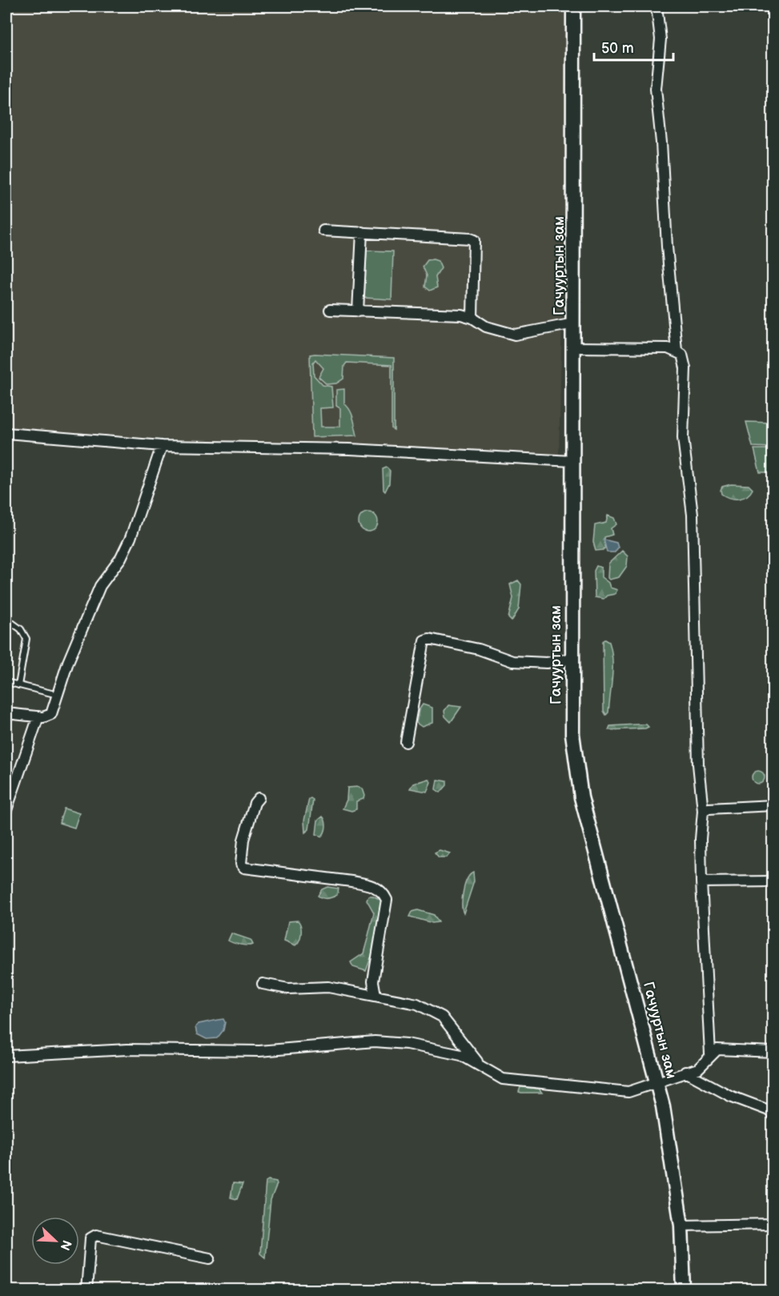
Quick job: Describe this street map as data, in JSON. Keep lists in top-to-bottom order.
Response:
{
  "streets": {
    "main road": ["Гачууртын зам"]
  },
  "scale_bar": "50 m",
  "north": "bottom right"
}
